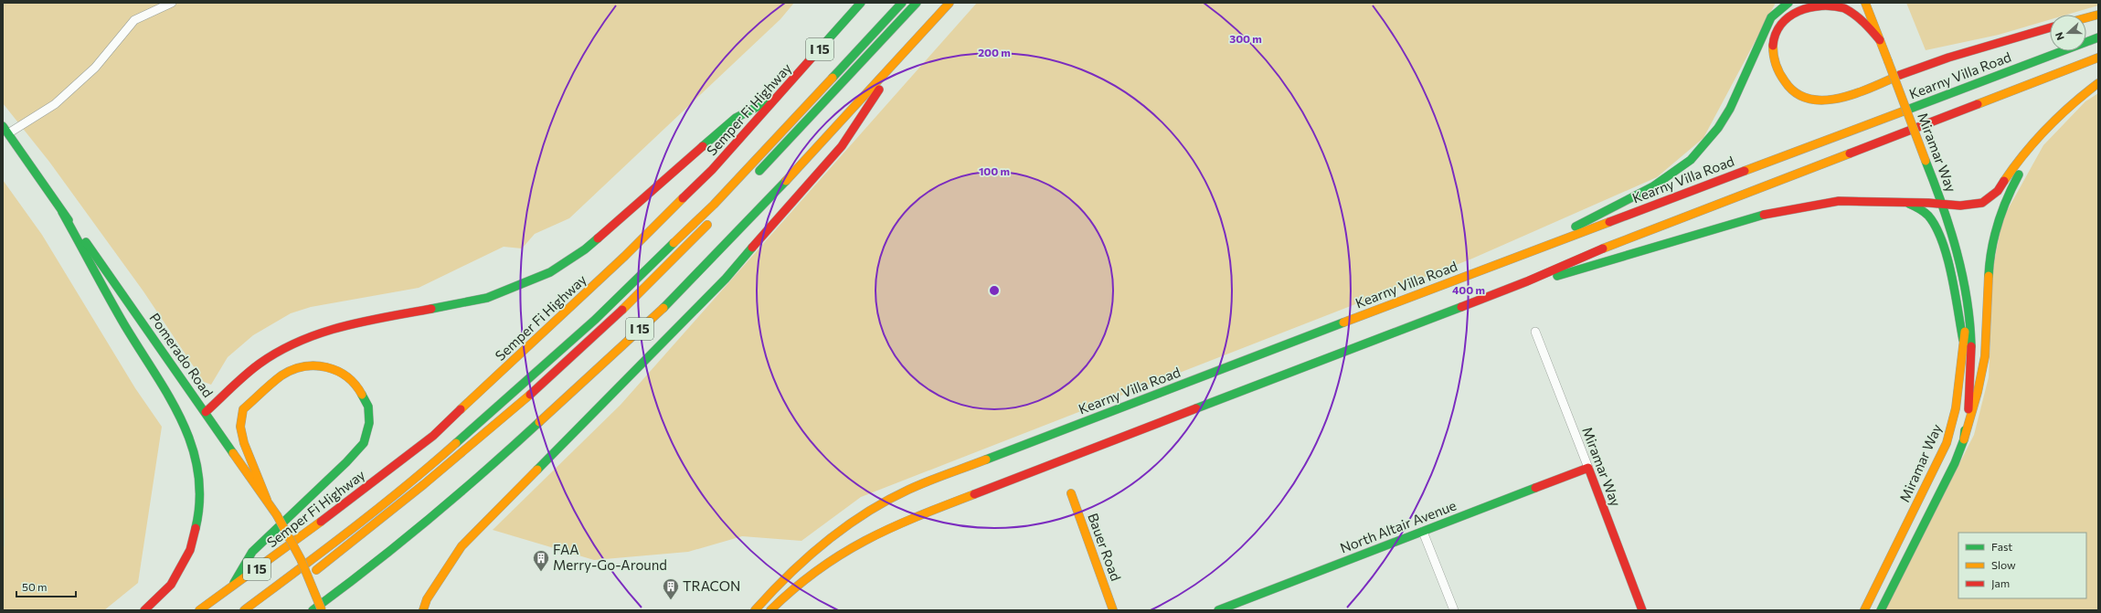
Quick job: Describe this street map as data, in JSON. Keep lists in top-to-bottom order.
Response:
{
  "streets": {
    "main road": [
      "I 15",
      "Kearny Villa Road",
      "Semper Fi Highway",
      "Miramar Way",
      "Pomerado Road",
      "North Altair Avenue",
      "Bauer Road"
    ]
  },
  "crossings": [
    ["Miramar Way", "North Altair Avenue"]
  ],
  "places": {
    "building": ["FAA Merry-Go-Around", "TRACON"]
  },
  "legend": ["Fast", "Slow", "Jam"],
  "scale_bar": "50 m",
  "north": "left",
  "rings": [
    "300 m",
    "200 m",
    "100 m",
    "400 m"
  ]
}
